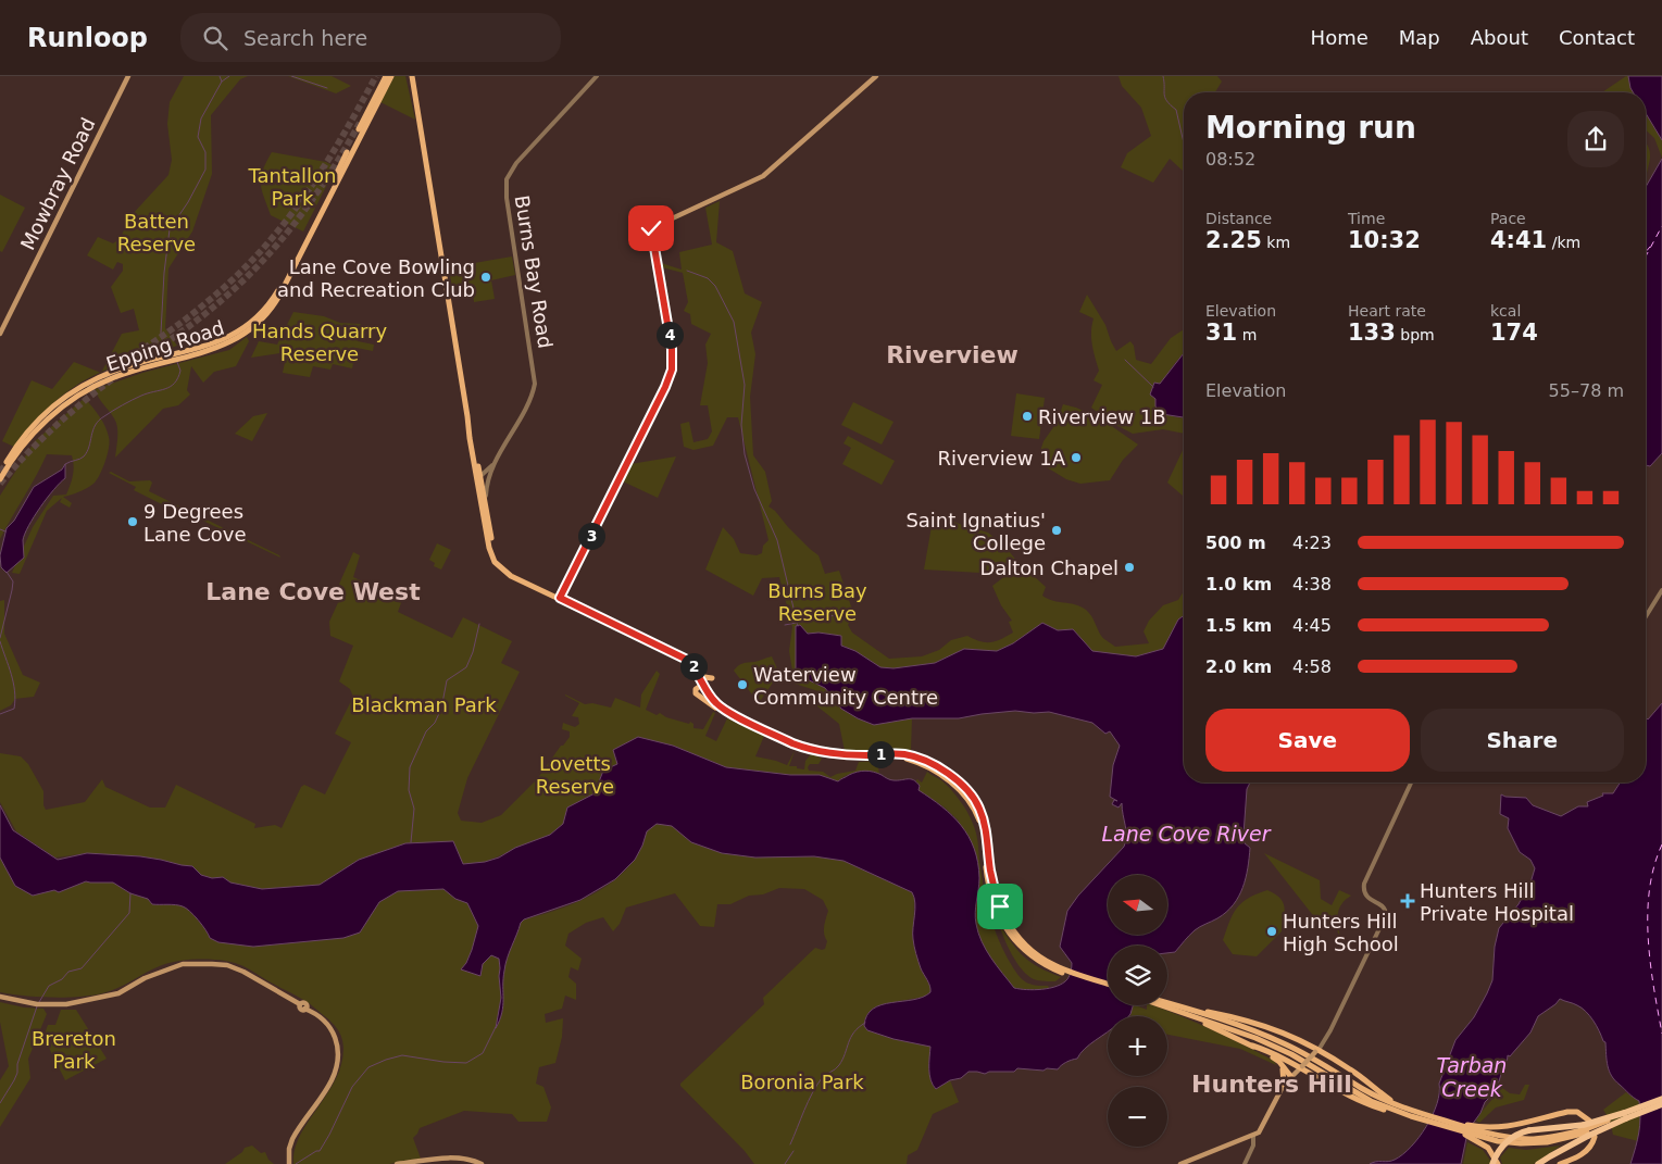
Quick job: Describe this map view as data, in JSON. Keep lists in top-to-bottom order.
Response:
{
  "streets": {
    "main road": ["Mowbray Road", "Burns Bay Road", "Epping Road"]
  },
  "districts": ["Riverview", "Lane Cove West", "Hunters Hill"],
  "water": ["Lane Cove River", "Tarban Creek"],
  "parks": [
    "Tantallon Park",
    "Batten Reserve",
    "Hands Quarry Reserve",
    "Burns Bay Reserve",
    "Blackman Park",
    "Lovetts Reserve",
    "Brereton Park",
    "Boronia Park"
  ],
  "places": {
    "other": [
      "Lane Cove Bowling and Recreation Club",
      "Riverview 1B",
      "Riverview 1A",
      "9 Degrees Lane Cove",
      "Saint Ignatius' College",
      "Dalton Chapel",
      "Waterview Community Centre",
      "Hunters Hill High School"
    ],
    "health": ["Hunters Hill Private Hospital"]
  },
  "north": "left",
  "page": {
    "header": "Runloop",
    "search": "Search here",
    "nav": [
      "Home",
      "Map",
      "About",
      "Contact"
    ],
    "heading": ["Morning run", "08:52"],
    "stats": [
      ["Distance", "2.25 km"],
      ["Time", "10:32"],
      ["Pace", "4:41 /km"],
      ["Elevation", "31 m"],
      ["Heart rate", "133 bpm"],
      ["kcal", "174"]
    ],
    "pins": [
      "4",
      "3",
      "2",
      "1"
    ],
    "chart": ["Elevation", "55–78 m"],
    "list": [
      {
        "name": "500 m",
        "note": "4:23"
      },
      {
        "name": "1.0 km",
        "note": "4:38"
      },
      {
        "name": "1.5 km",
        "note": "4:45"
      },
      {
        "name": "2.0 km",
        "note": "4:58"
      }
    ],
    "buttons": ["Save", "Share"],
    "map_buttons": ["+", "−"]
  }
}
